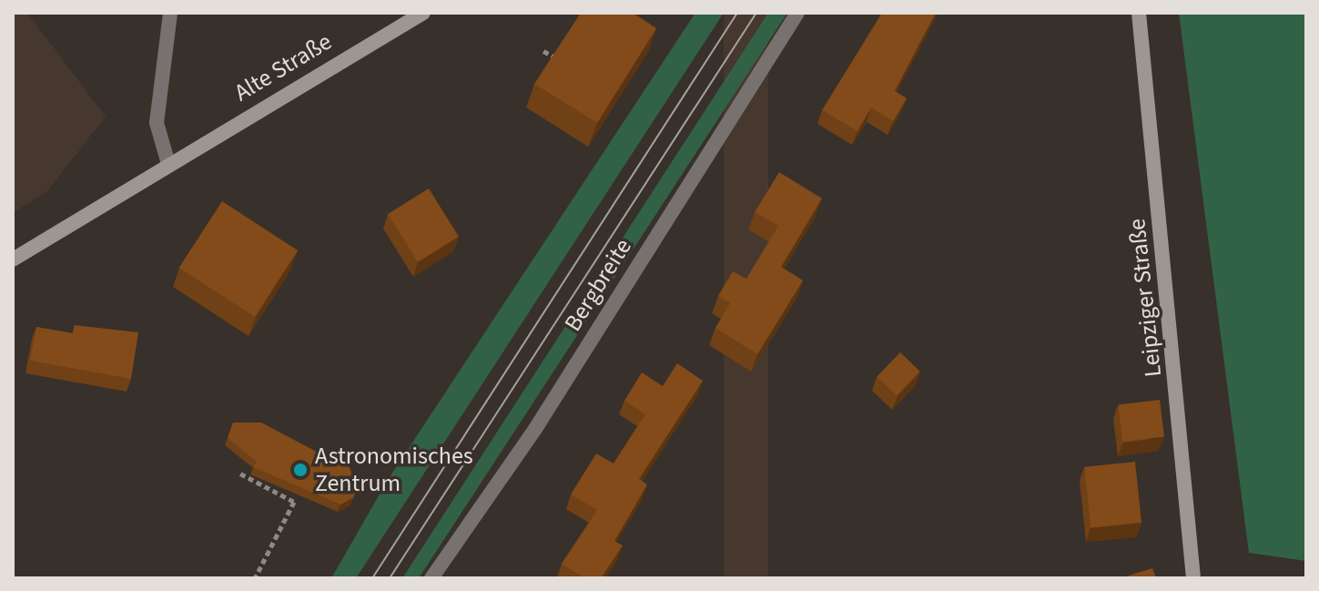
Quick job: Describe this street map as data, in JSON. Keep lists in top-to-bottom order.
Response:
{
  "streets": {
    "street": ["Alte Straße", "Bergbreite", "Leipziger Straße"]
  },
  "places": ["Astronomisches Zentrum"]
}
